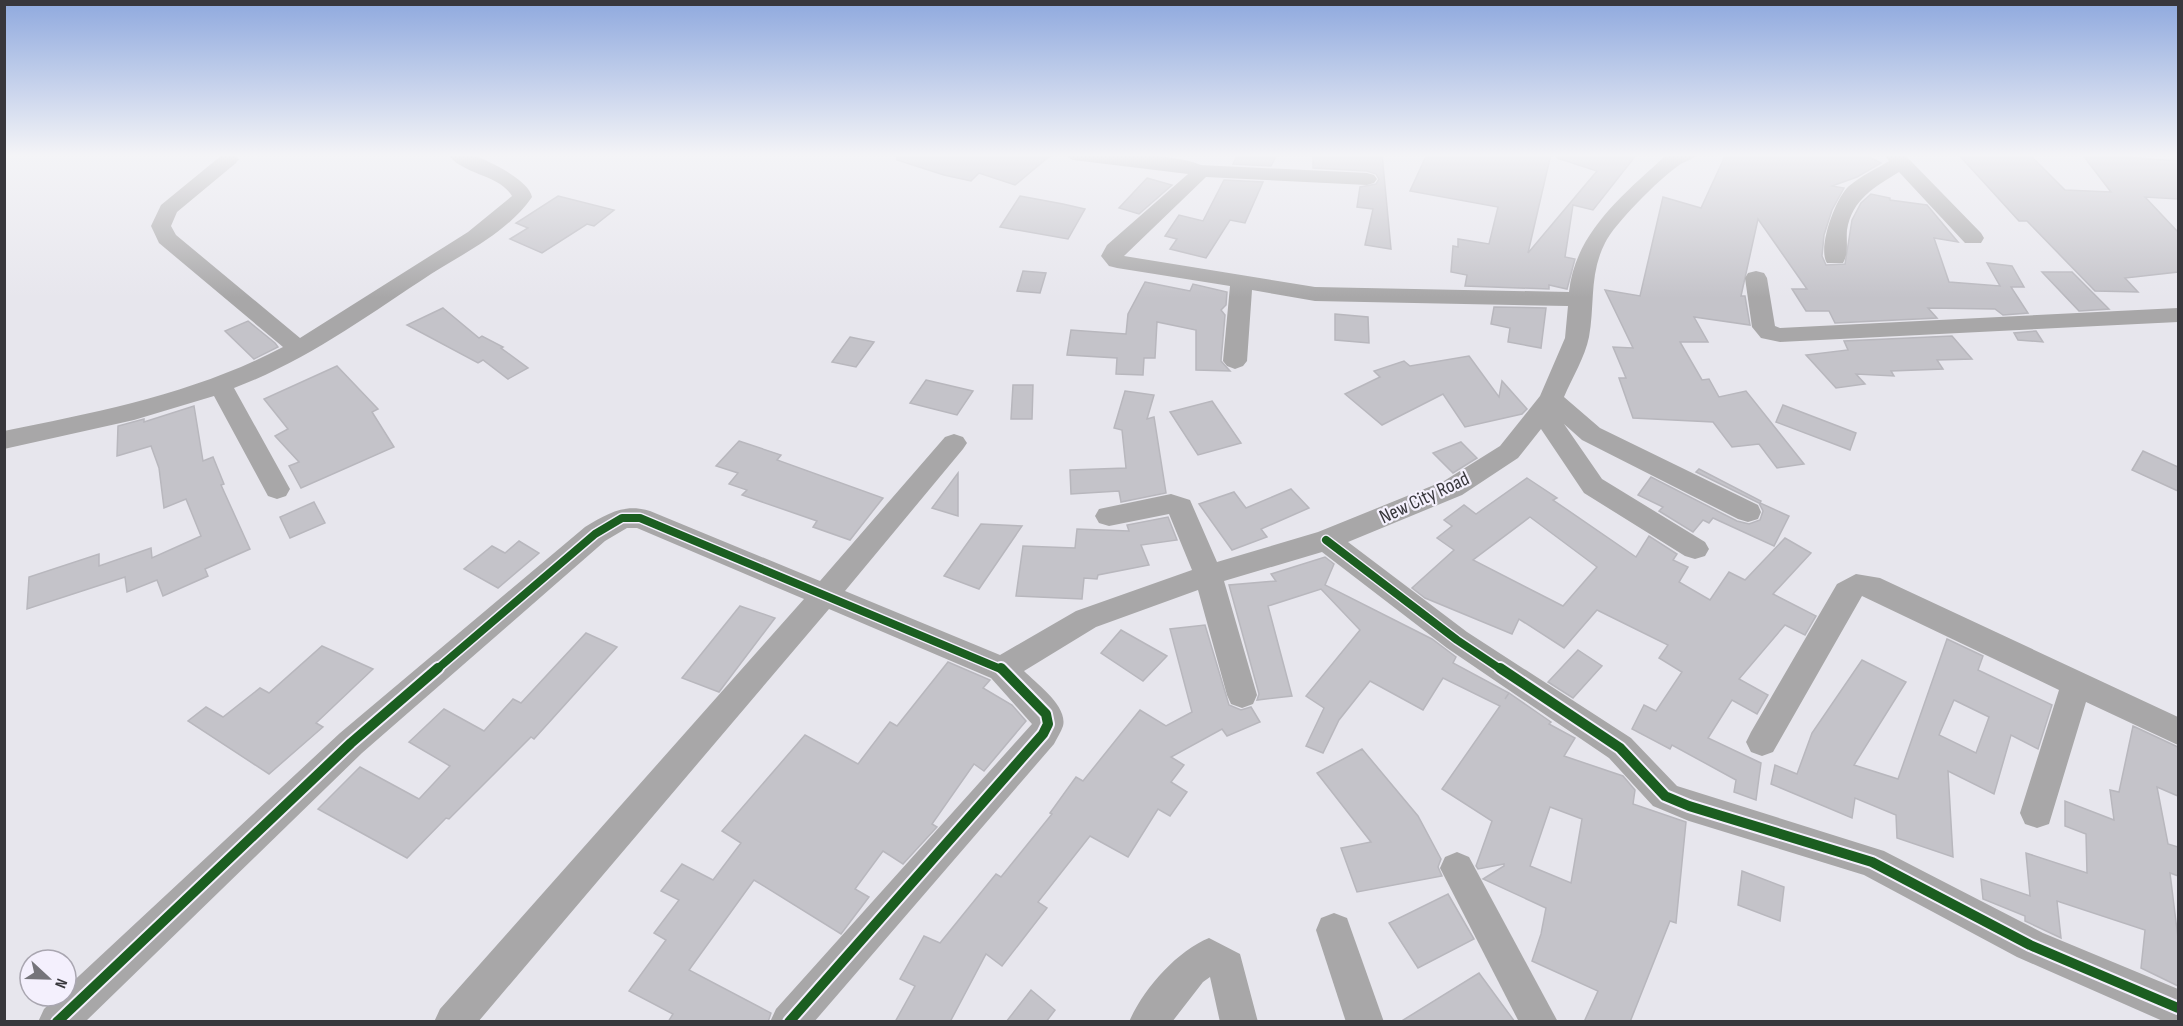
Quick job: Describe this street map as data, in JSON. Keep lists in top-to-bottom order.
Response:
{
  "streets": {
    "street": ["New City Road"]
  },
  "north": "right"
}
